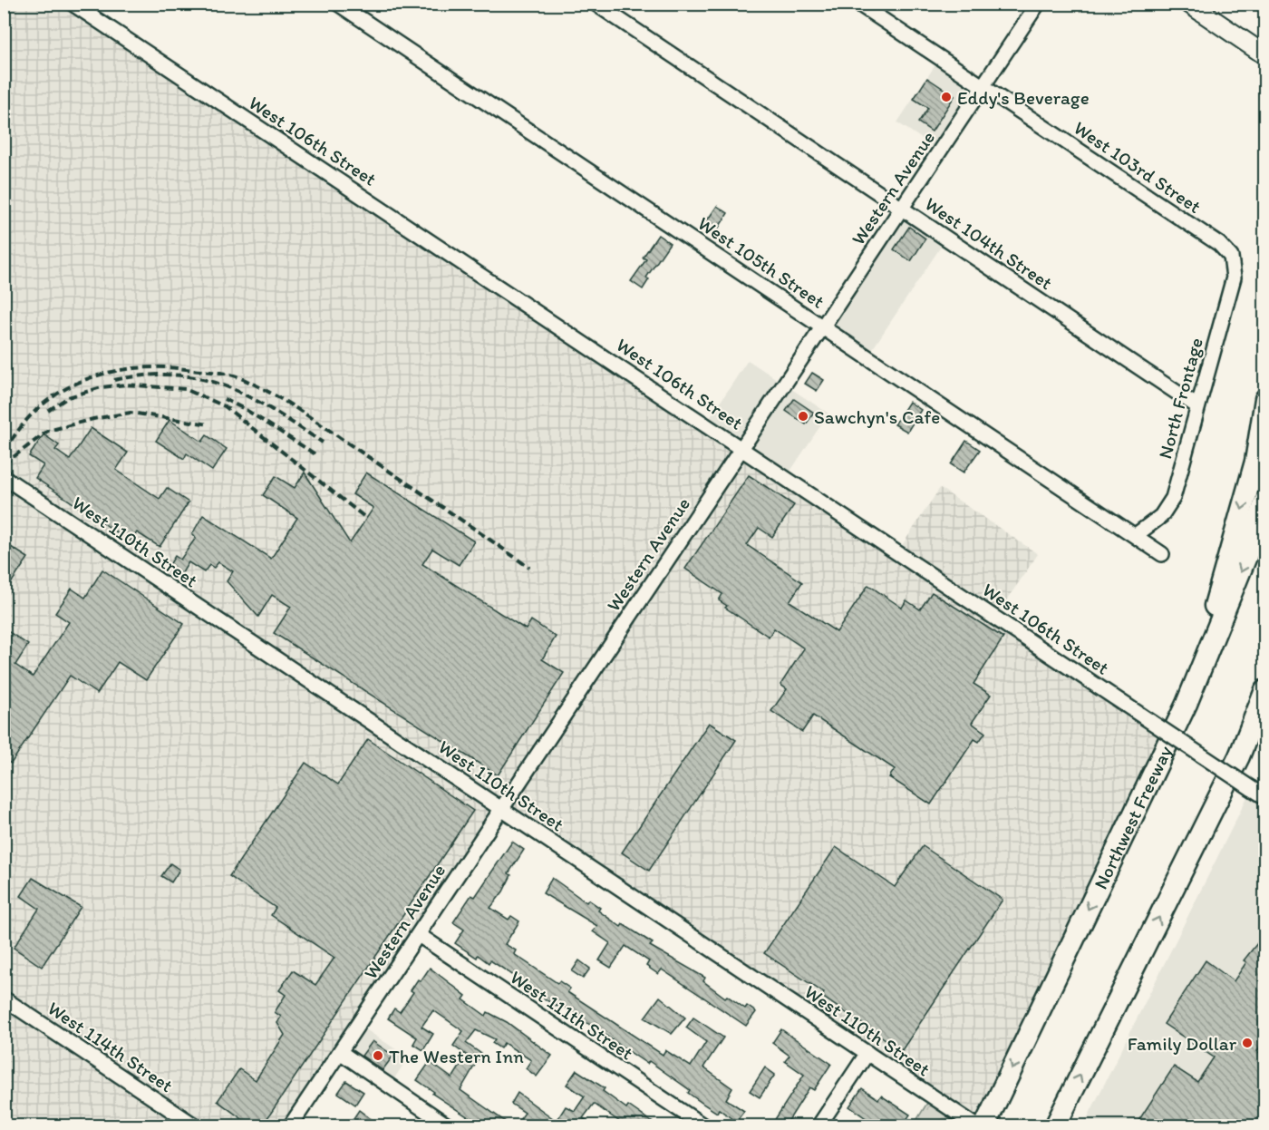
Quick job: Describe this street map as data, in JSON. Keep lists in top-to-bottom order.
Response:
{
  "streets": {
    "highway": ["Northwest Freeway"],
    "street": [
      "West 106th Street",
      "West 103rd Street",
      "Western Avenue",
      "West 104th Street",
      "West 105th Street",
      "North Frontage",
      "West 110th Street",
      "West 111th Street",
      "West 114th Street"
    ]
  },
  "crossings": [
    ["West 106th Street", "Western Avenue"],
    ["West 103rd Street", "Western Avenue"],
    ["West 103rd Street", "North Frontage"],
    ["Western Avenue", "West 104th Street"],
    ["Western Avenue", "West 105th Street"],
    ["Western Avenue", "West 110th Street"],
    ["Western Avenue", "West 111th Street"],
    ["West 104th Street", "North Frontage"],
    ["West 105th Street", "North Frontage"]
  ],
  "places": [
    "Eddy's Beverage",
    "Sawchyn's Cafe",
    "Family Dollar",
    "The Western Inn"
  ]
}
